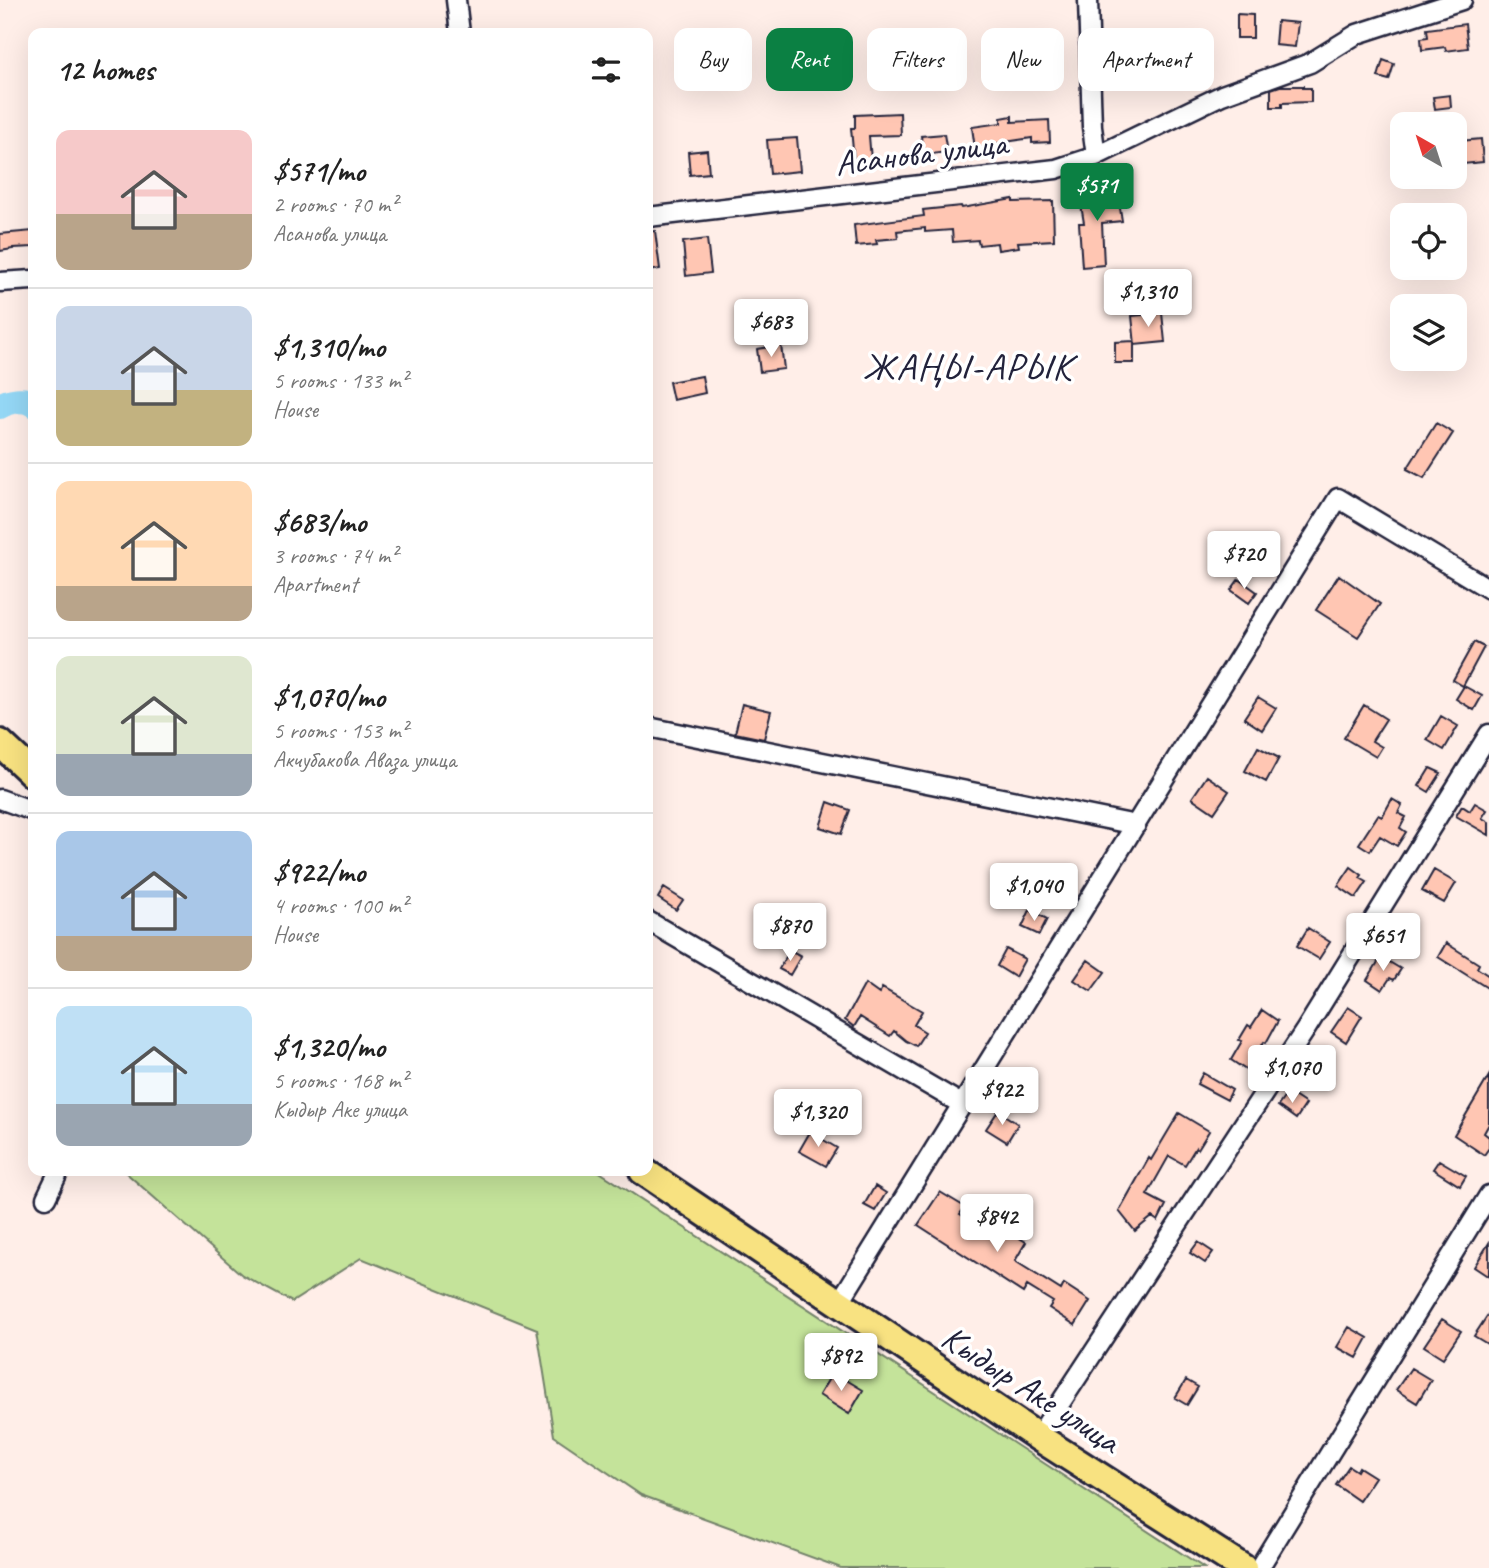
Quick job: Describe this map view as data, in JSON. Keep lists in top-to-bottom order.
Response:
{
  "streets": {
    "highway": ["Кыдыр Аке улица"],
    "street": ["Асанова улица"]
  },
  "districts": ["ЖАҢЫ-АРЫК"],
  "north": "top left",
  "page": {
    "chip": [
      "Buy",
      "Rent",
      "Filters",
      "New",
      "Apartment"
    ],
    "heading": "12 homes",
    "list": [
      {
        "name": "$571/mo",
        "note": "2 rooms · 70 m² · Асанова улица"
      },
      {
        "name": "$1,310/mo",
        "note": "5 rooms · 133 m² · House"
      },
      {
        "name": "$683/mo",
        "note": "3 rooms · 74 m² · Apartment"
      },
      {
        "name": "$1,070/mo",
        "note": "5 rooms · 153 m² · Акчубакова Аваза улица"
      },
      {
        "name": "$922/mo",
        "note": "4 rooms · 100 m² · House"
      },
      {
        "name": "$1,320/mo",
        "note": "5 rooms · 168 m² · Кыдыр Аке улица"
      }
    ],
    "price": [
      "$571",
      "$1,310",
      "$683",
      "$720",
      "$1,040",
      "$870",
      "$651",
      "$1,070",
      "$922",
      "$1,320",
      "$842",
      "$892"
    ]
  }
}
